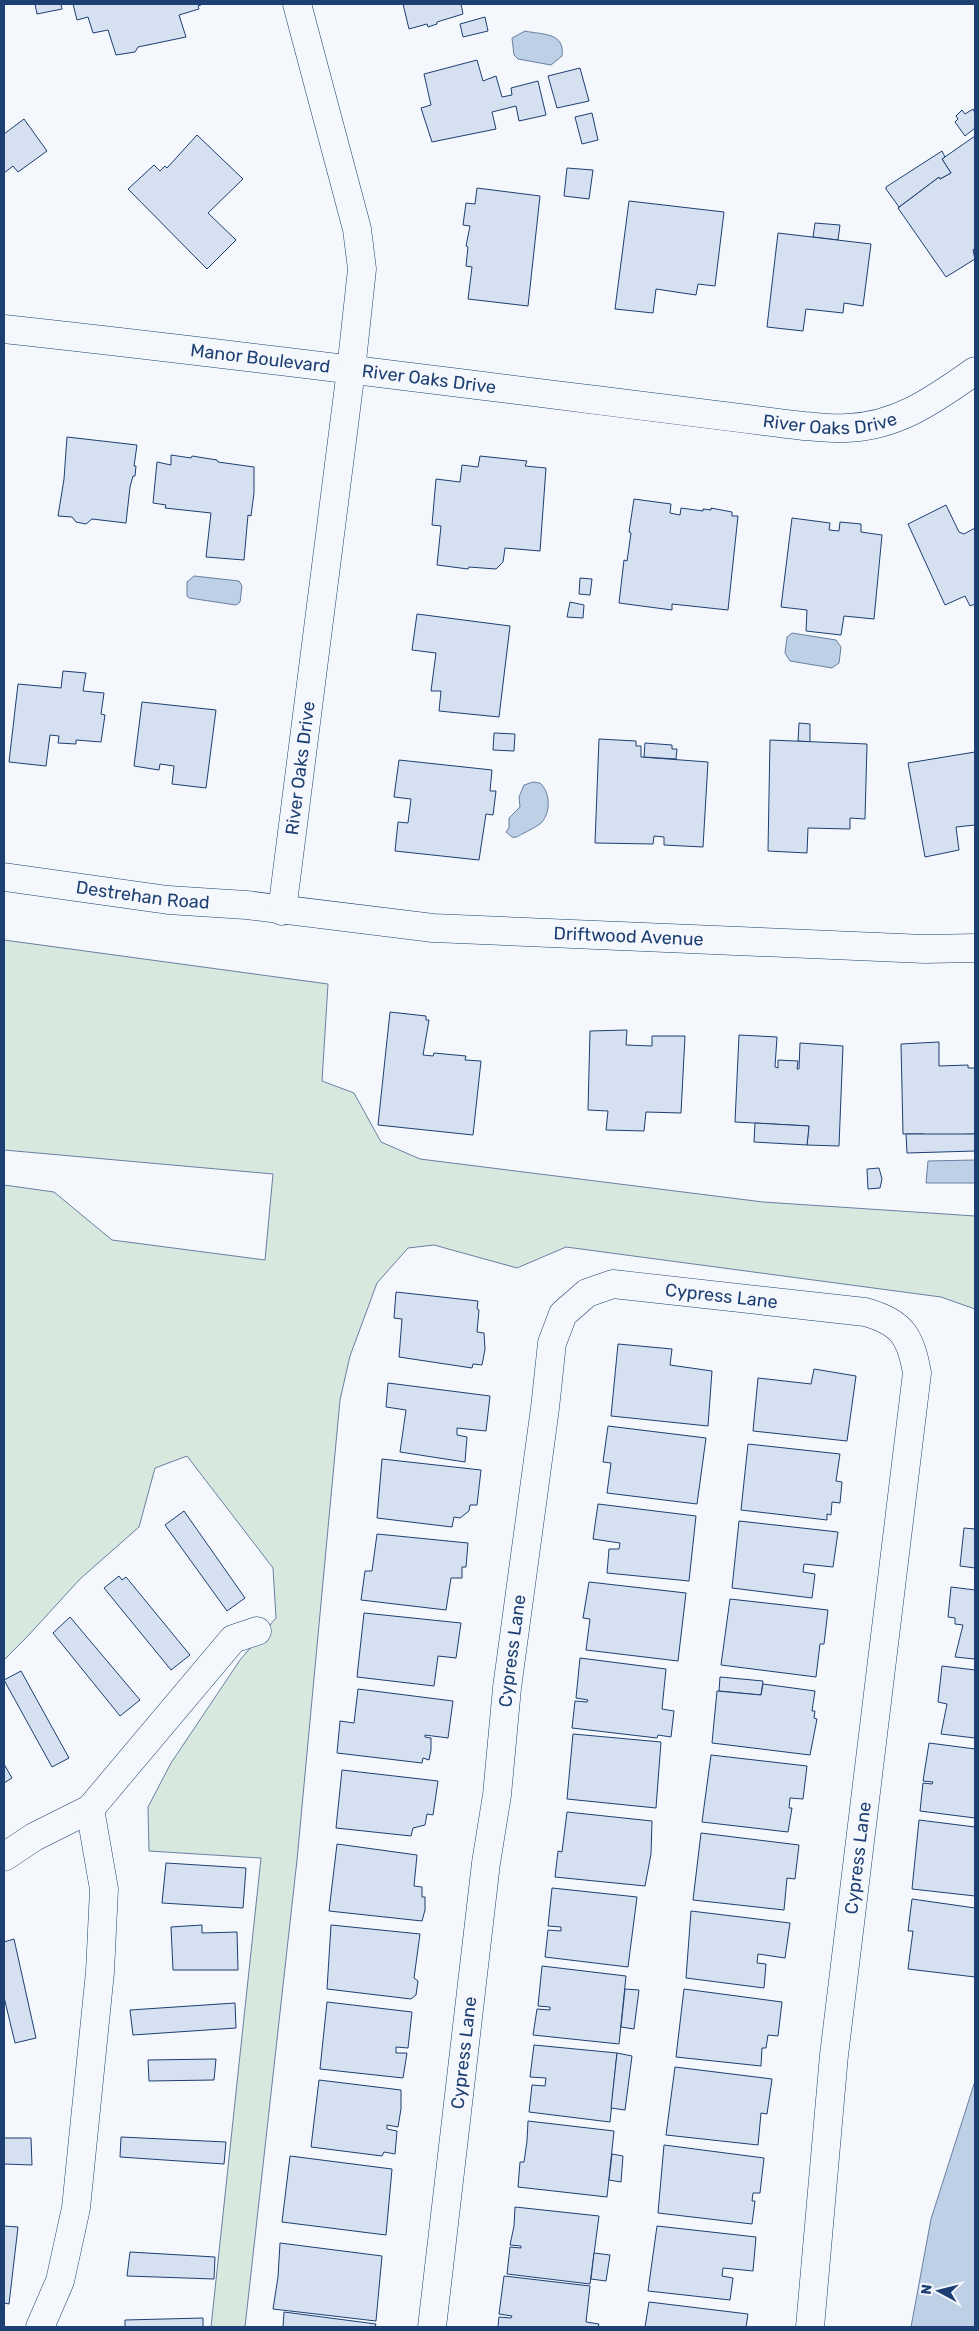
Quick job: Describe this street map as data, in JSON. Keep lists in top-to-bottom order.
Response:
{
  "streets": {
    "street": [
      "Manor Boulevard",
      "River Oaks Drive",
      "Destrehan Road",
      "Driftwood Avenue",
      "Cypress Lane"
    ]
  },
  "crossings": [
    ["Manor Boulevard", "River Oaks Drive"],
    ["River Oaks Drive", "Destrehan Road"],
    ["River Oaks Drive", "Driftwood Avenue"],
    ["Destrehan Road", "Driftwood Avenue"]
  ],
  "north": "left"
}
